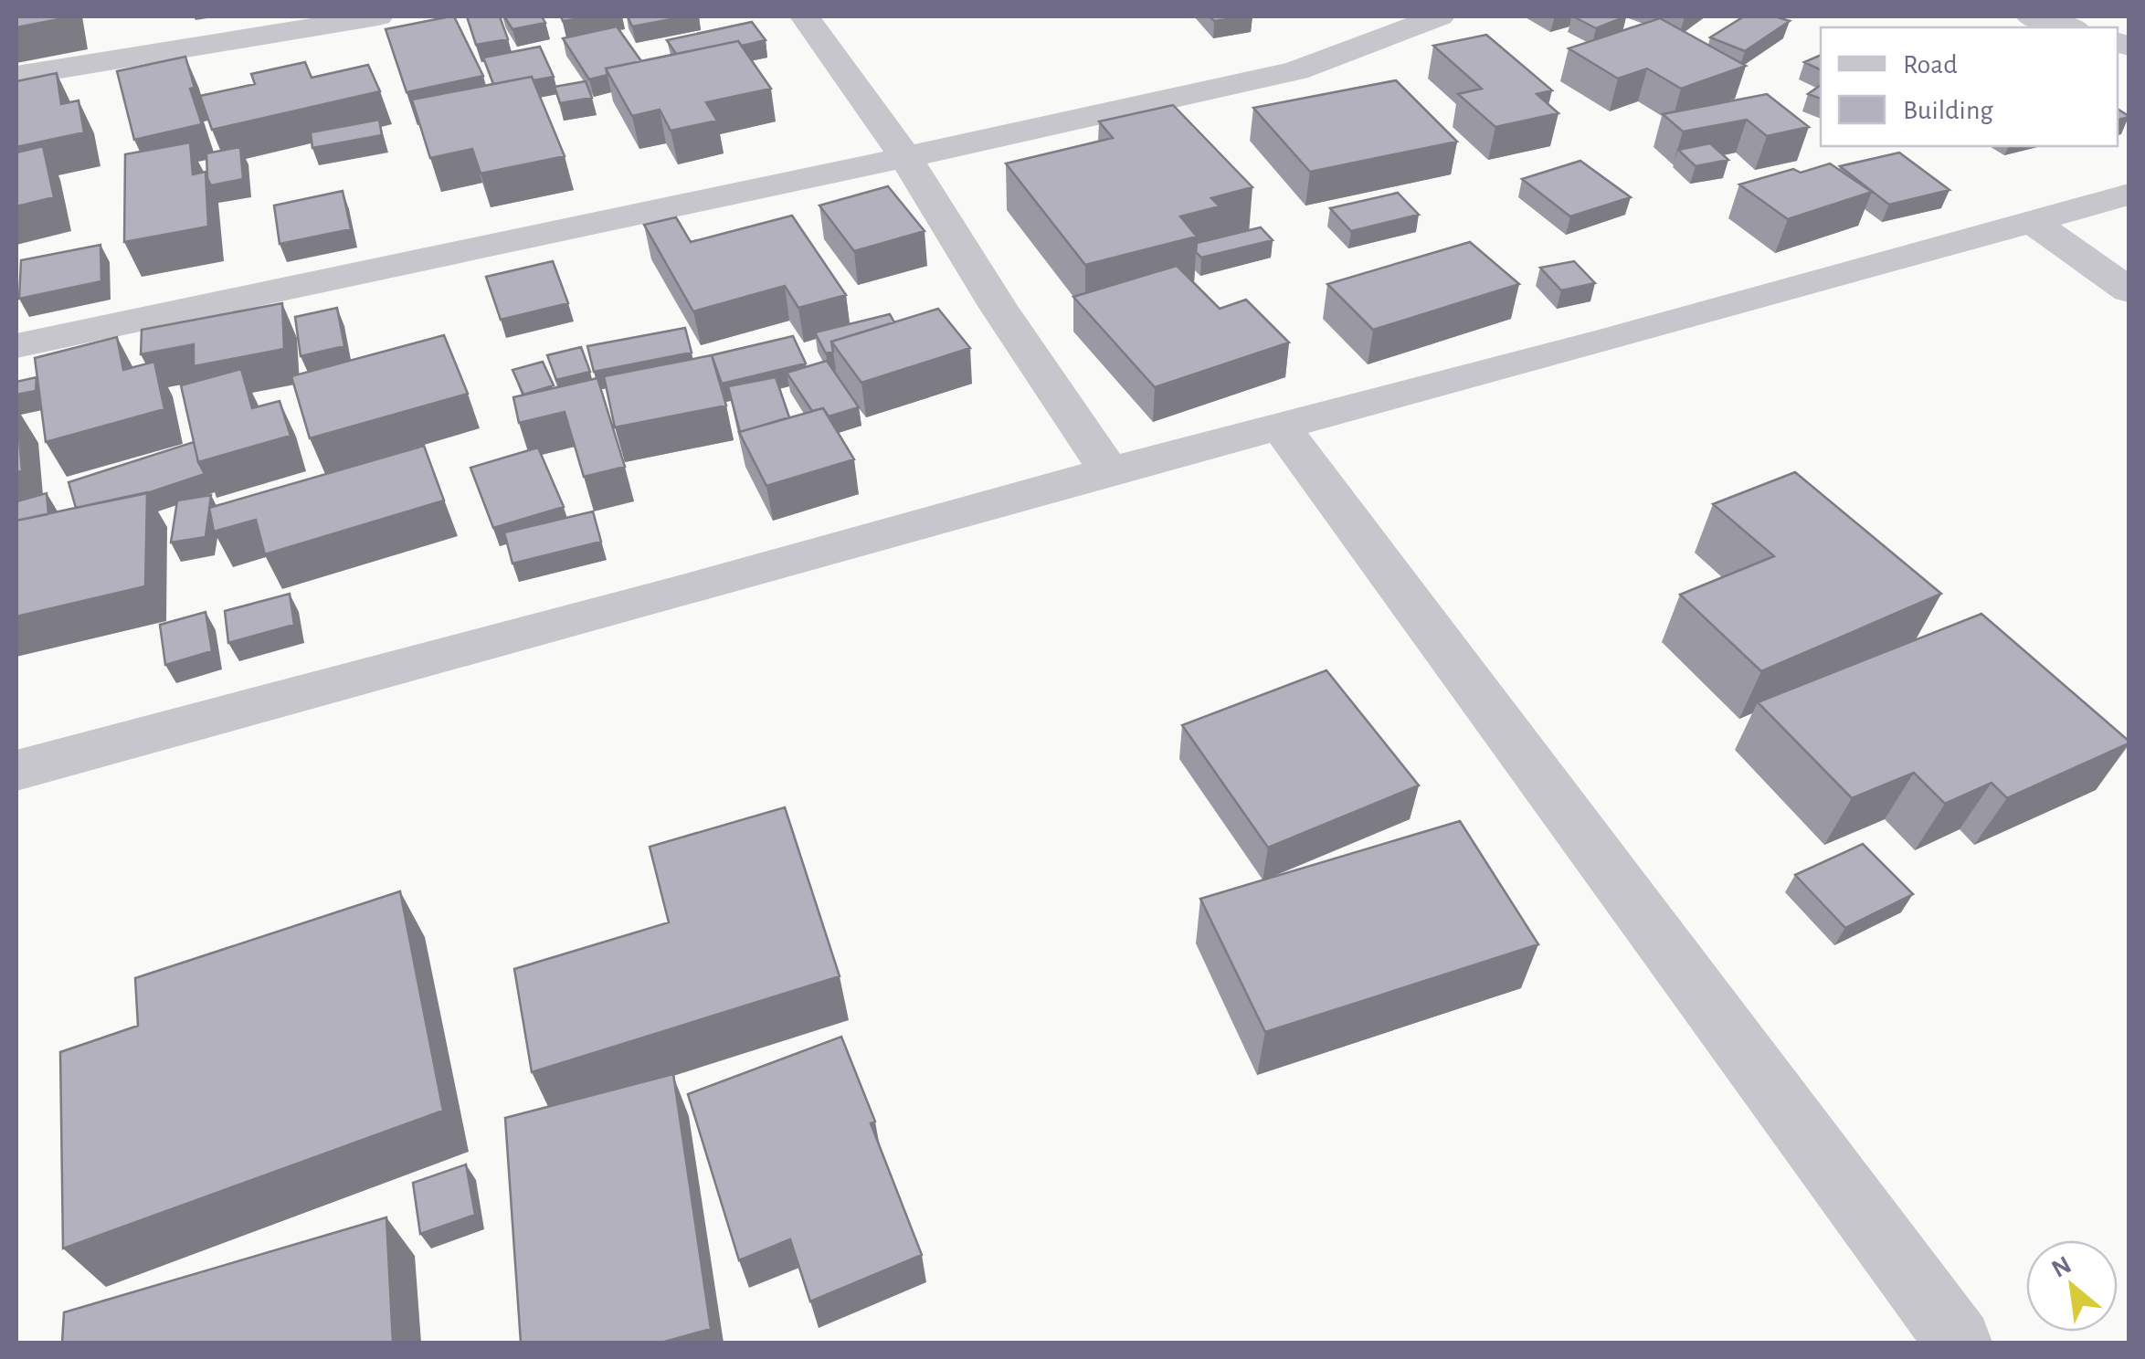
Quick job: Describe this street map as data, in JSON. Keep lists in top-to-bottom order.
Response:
{
  "legend": ["Road", "Building"],
  "north": "top left"
}
